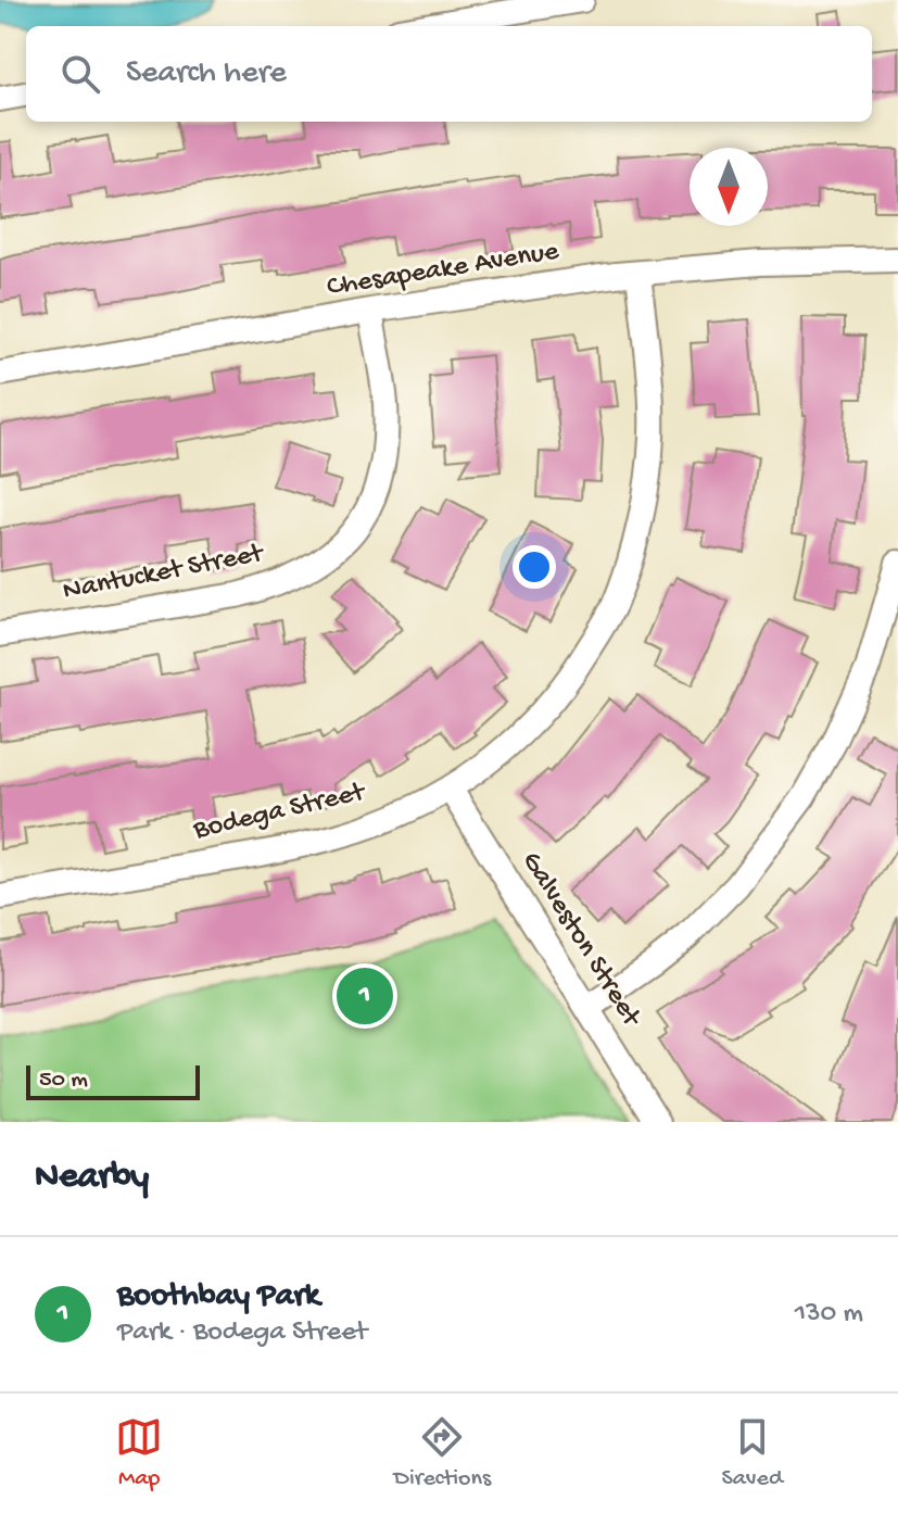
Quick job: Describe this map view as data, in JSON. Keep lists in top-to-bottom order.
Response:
{
  "streets": {
    "street": [
      "Chesapeake Avenue",
      "Nantucket Street",
      "Bodega Street",
      "Galveston Street"
    ]
  },
  "crossings": [
    ["Chesapeake Avenue", "Nantucket Street"],
    ["Chesapeake Avenue", "Bodega Street"],
    ["Bodega Street", "Galveston Street"]
  ],
  "scale_bar": "50 m",
  "north": "bottom",
  "page": {
    "search": "Search here",
    "pins": "1",
    "scale": "50 m",
    "heading": "Nearby",
    "list": [
      {
        "mark": "1",
        "name": "Boothbay Park",
        "note": "Park · Bodega Street",
        "value": "130 m"
      }
    ],
    "nav": ["Map", "Directions", "Saved"]
  }
}
